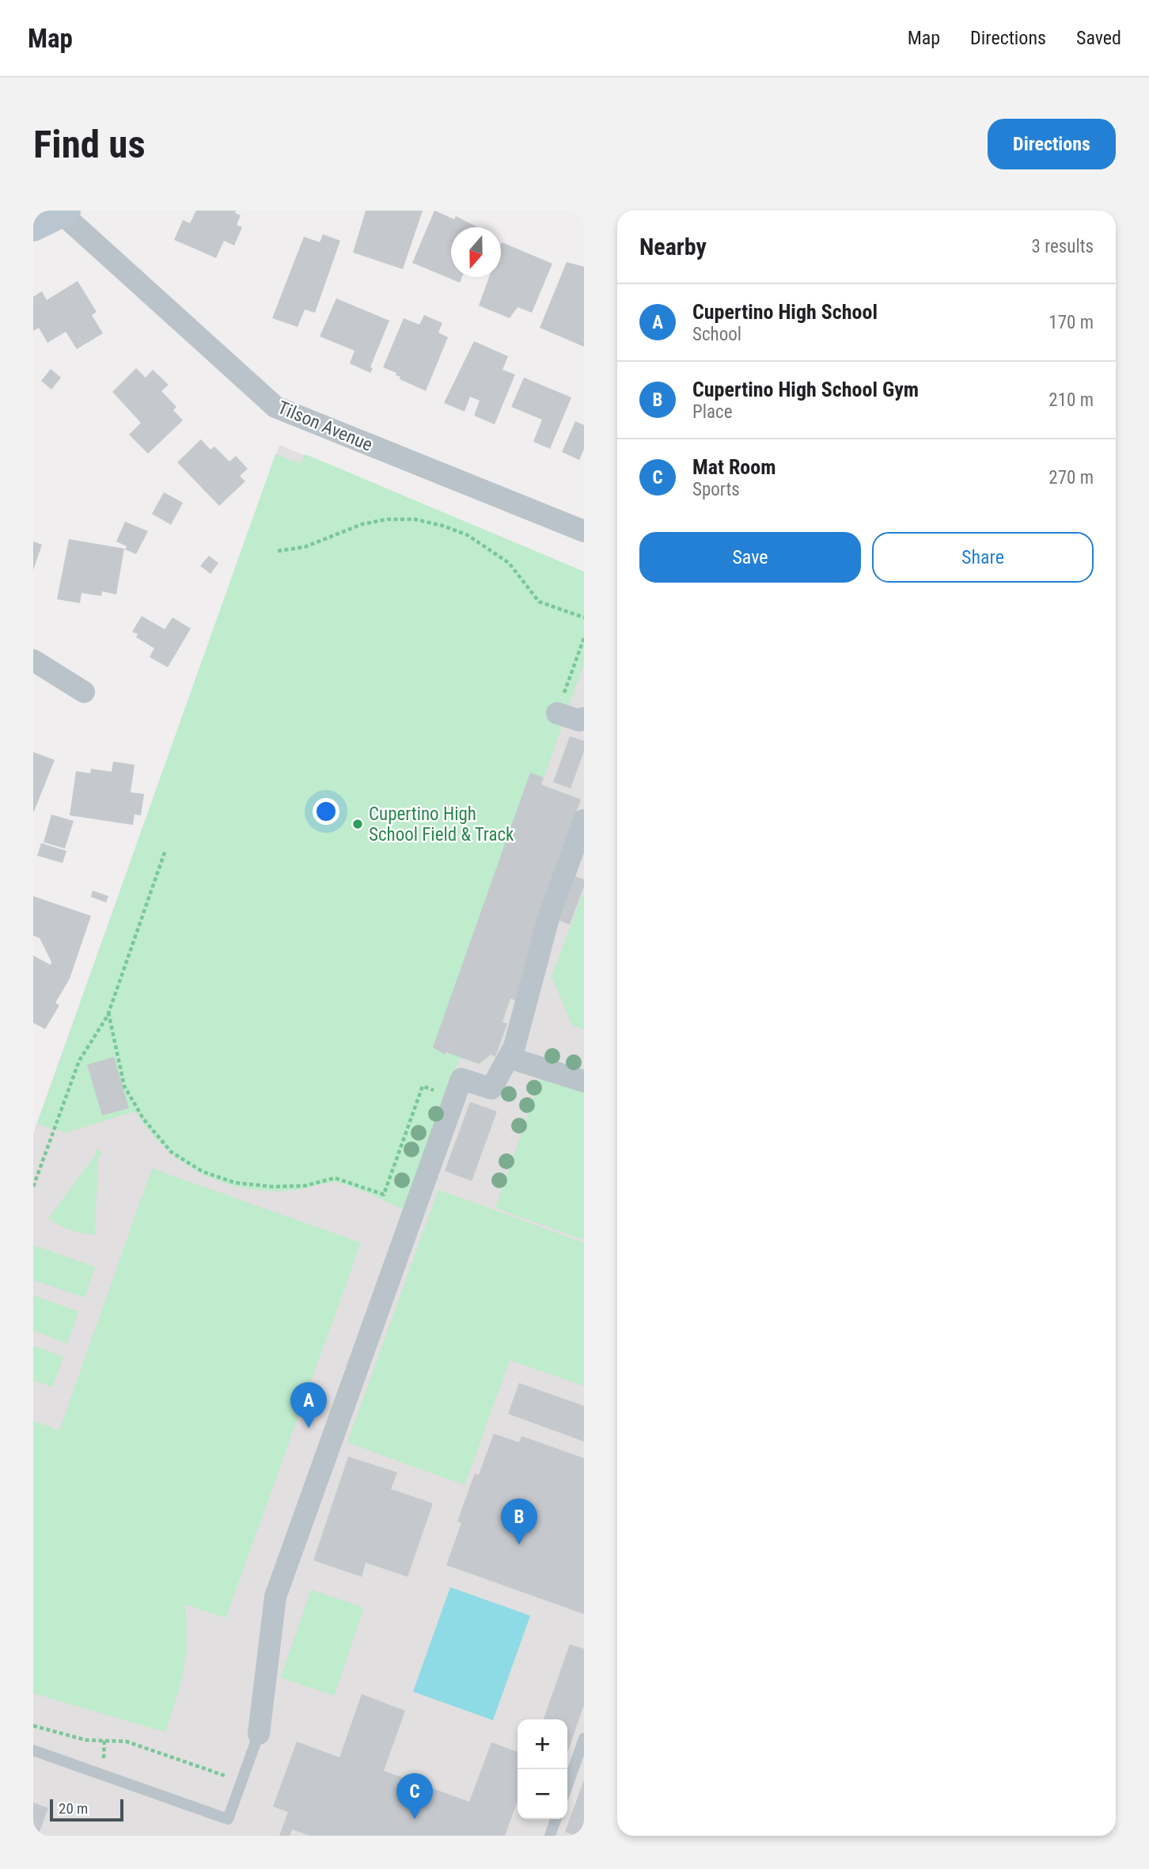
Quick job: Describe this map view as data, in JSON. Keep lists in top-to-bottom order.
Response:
{
  "streets": {
    "street": ["Tilson Avenue"]
  },
  "places": ["Cupertino High School Field & Track"],
  "scale_bar": "20 m",
  "north": "bottom",
  "page": {
    "header": "Map",
    "nav": ["Map", "Directions", "Saved"],
    "buttons": [
      "Directions",
      ["Save", "Share"]
    ],
    "title": "Find us",
    "heading": ["Nearby", "3 results"],
    "list": [
      {
        "mark": "A",
        "name": "Cupertino High School",
        "note": "School",
        "value": "170 m"
      },
      {
        "mark": "B",
        "name": "Cupertino High School Gym",
        "note": "Place",
        "value": "210 m"
      },
      {
        "mark": "C",
        "name": "Mat Room",
        "note": "Sports",
        "value": "270 m"
      }
    ],
    "pins": ["A", "B", "C"],
    "map_buttons": ["+", "−"],
    "scale": "20 m"
  }
}
